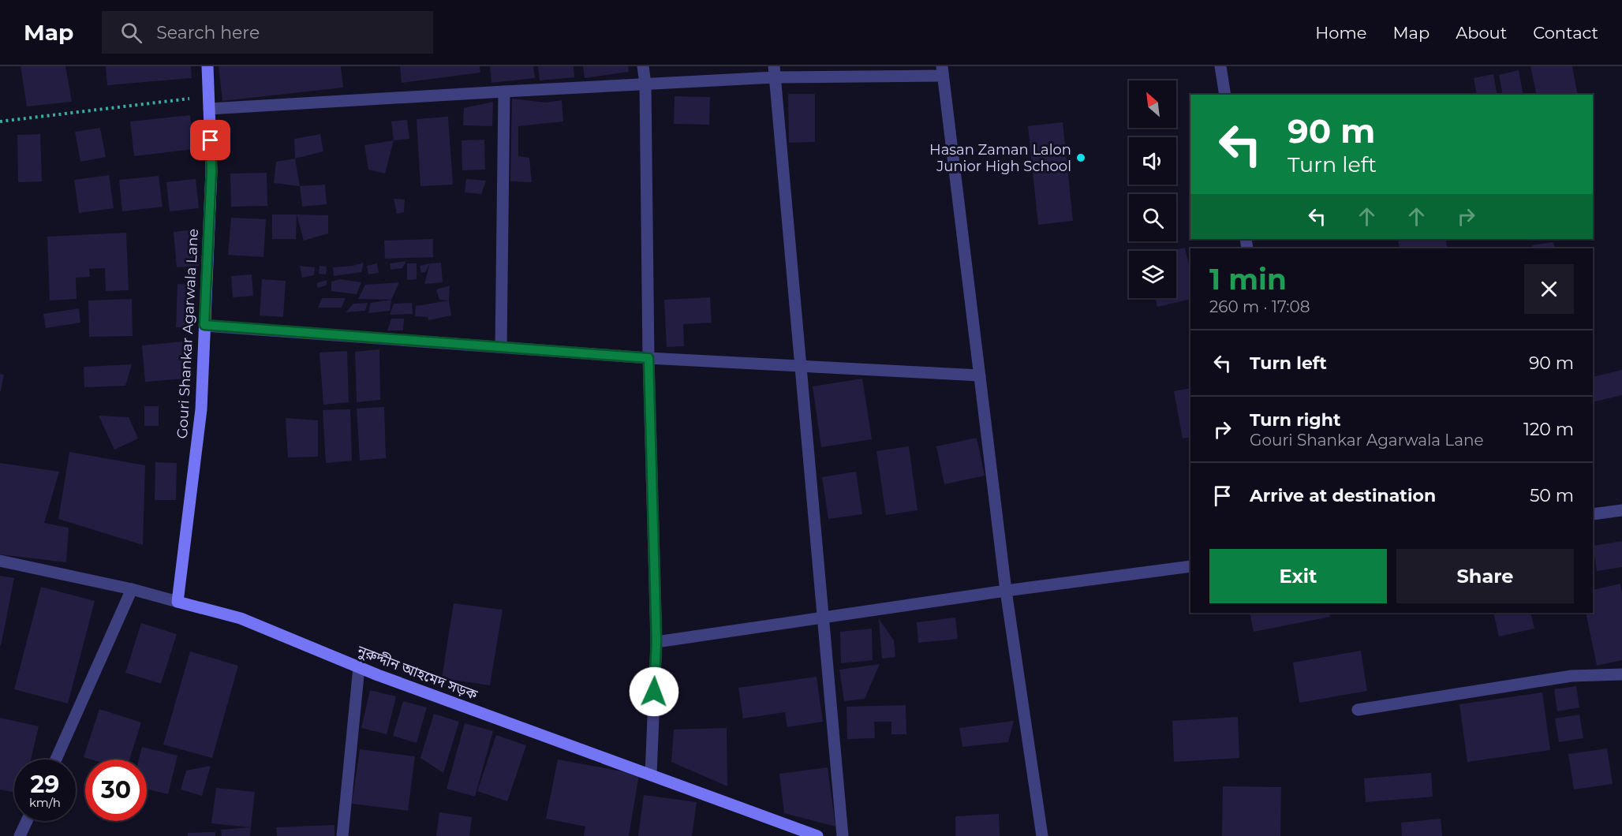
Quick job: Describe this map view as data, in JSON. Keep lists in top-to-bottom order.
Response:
{
  "streets": {
    "main road": ["Gouri Shankar Agarwala Lane", "নুরুদ্দীন আহমেদ সড়ক"]
  },
  "crossings": [
    ["Gouri Shankar Agarwala Lane", "নুরুদ্দীন আহমেদ সড়ক"]
  ],
  "places": ["Hasan Zaman Lalon Junior High School"],
  "north": "top left",
  "page": {
    "header": "Map",
    "search": "Search here",
    "nav": [
      "Home",
      "Map",
      "About",
      "Contact"
    ],
    "turn": ["90 m", "Turn left"],
    "heading": ["1 min", "260 m · 17:08"],
    "list": [
      {
        "name": "Turn left",
        "value": "90 m"
      },
      {
        "name": "Turn right",
        "note": "Gouri Shankar Agarwala Lane",
        "value": "120 m"
      },
      {
        "name": "Arrive at destination",
        "value": "50 m"
      }
    ],
    "buttons": ["Exit", "Share"],
    "speed": "29 km/h",
    "limit": "30"
  }
}
